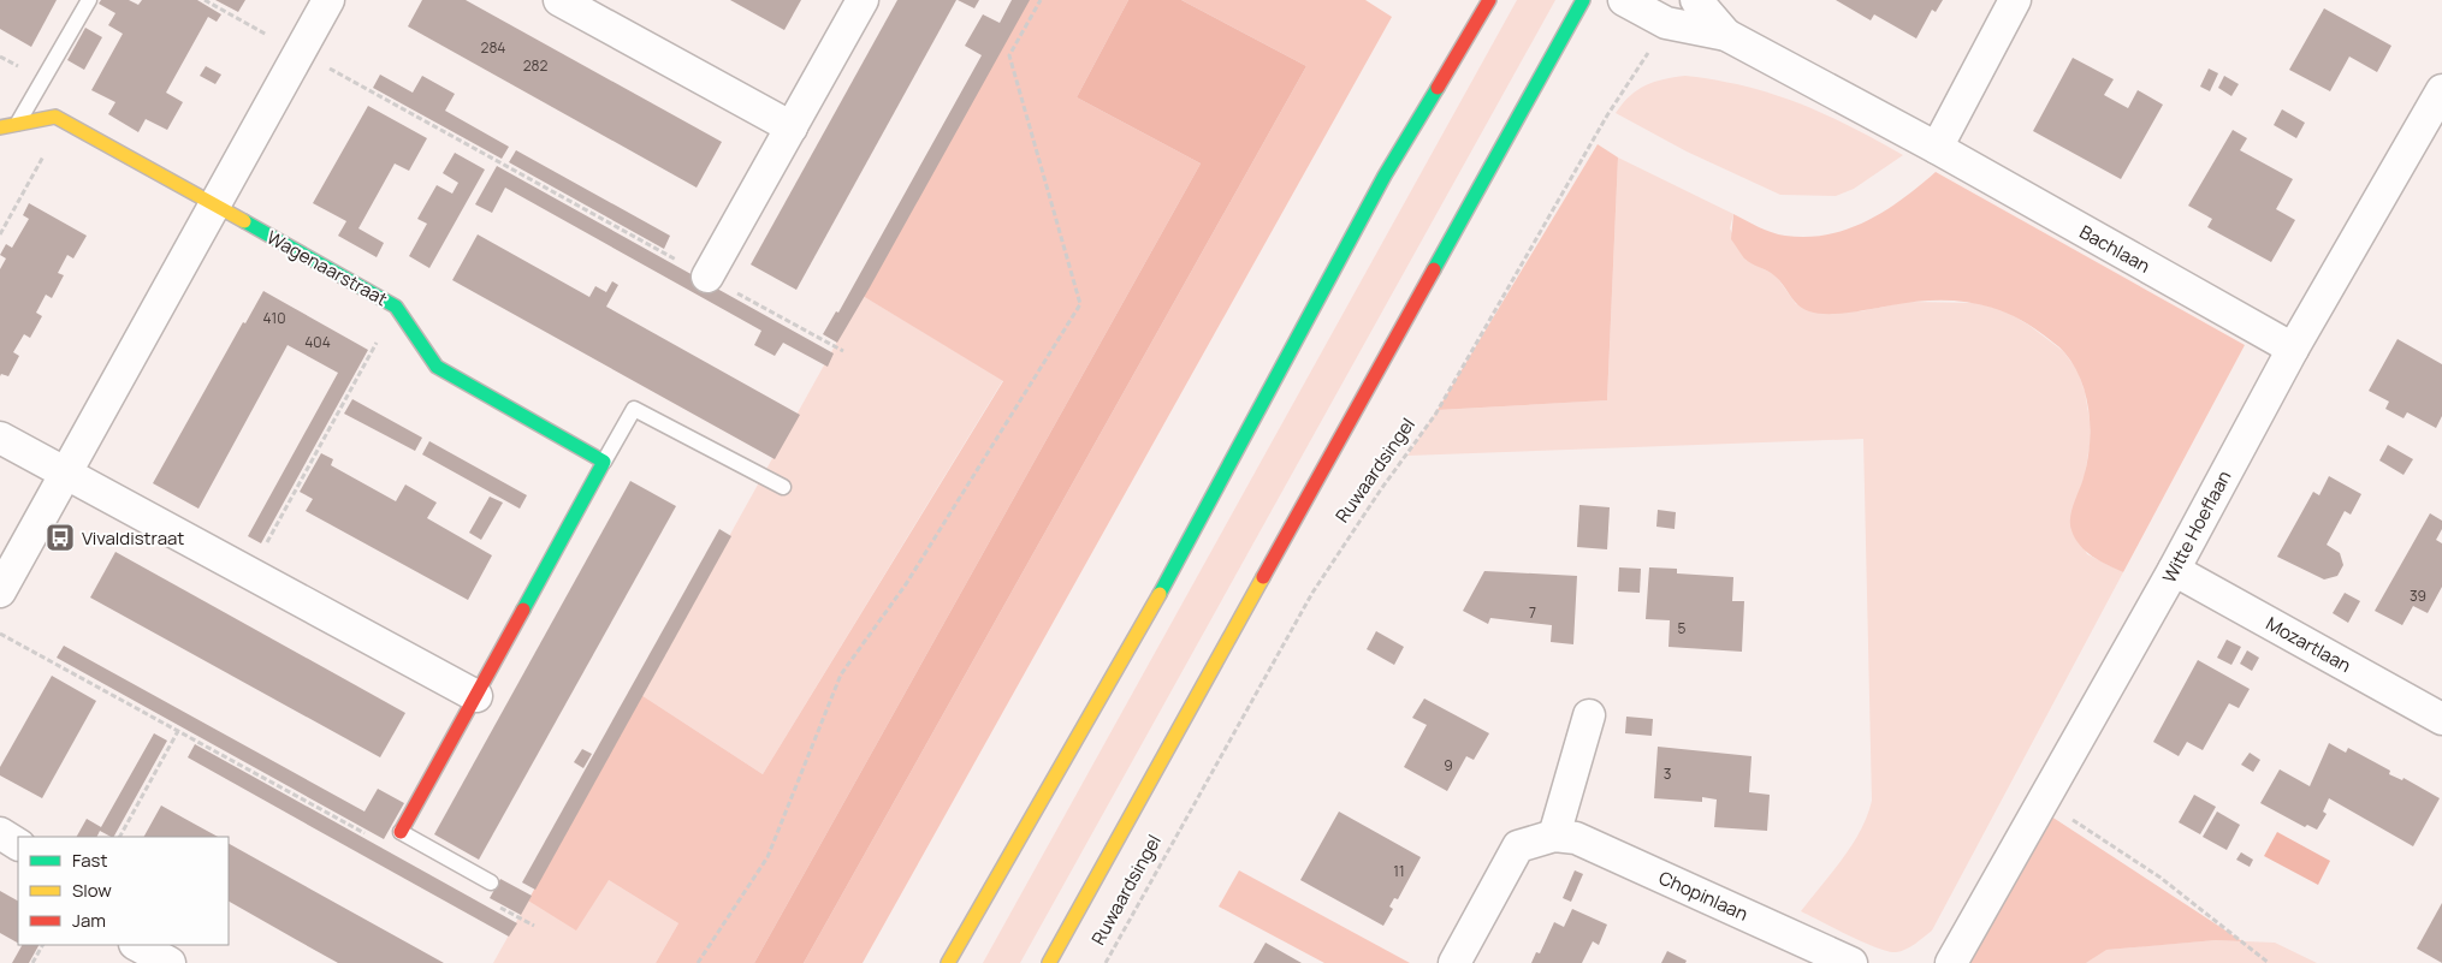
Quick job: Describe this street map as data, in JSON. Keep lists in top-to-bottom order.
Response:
{
  "streets": {
    "main road": ["Wagenaarstraat", "Ruwaardsingel"],
    "street": [
      "Bachlaan",
      "Witte Hoeflaan",
      "Mozartlaan",
      "Chopinlaan"
    ]
  },
  "crossings": [
    ["Bachlaan", "Ruwaardsingel"],
    ["Bachlaan", "Witte Hoeflaan"],
    ["Witte Hoeflaan", "Mozartlaan"]
  ],
  "places": {
    "bus stop": ["Vivaldistraat"]
  },
  "house_numbers": [
    "284",
    "282",
    "410",
    "404",
    "39",
    "7",
    "5",
    "9",
    "3",
    "11"
  ],
  "legend": ["Fast", "Slow", "Jam"]
}
